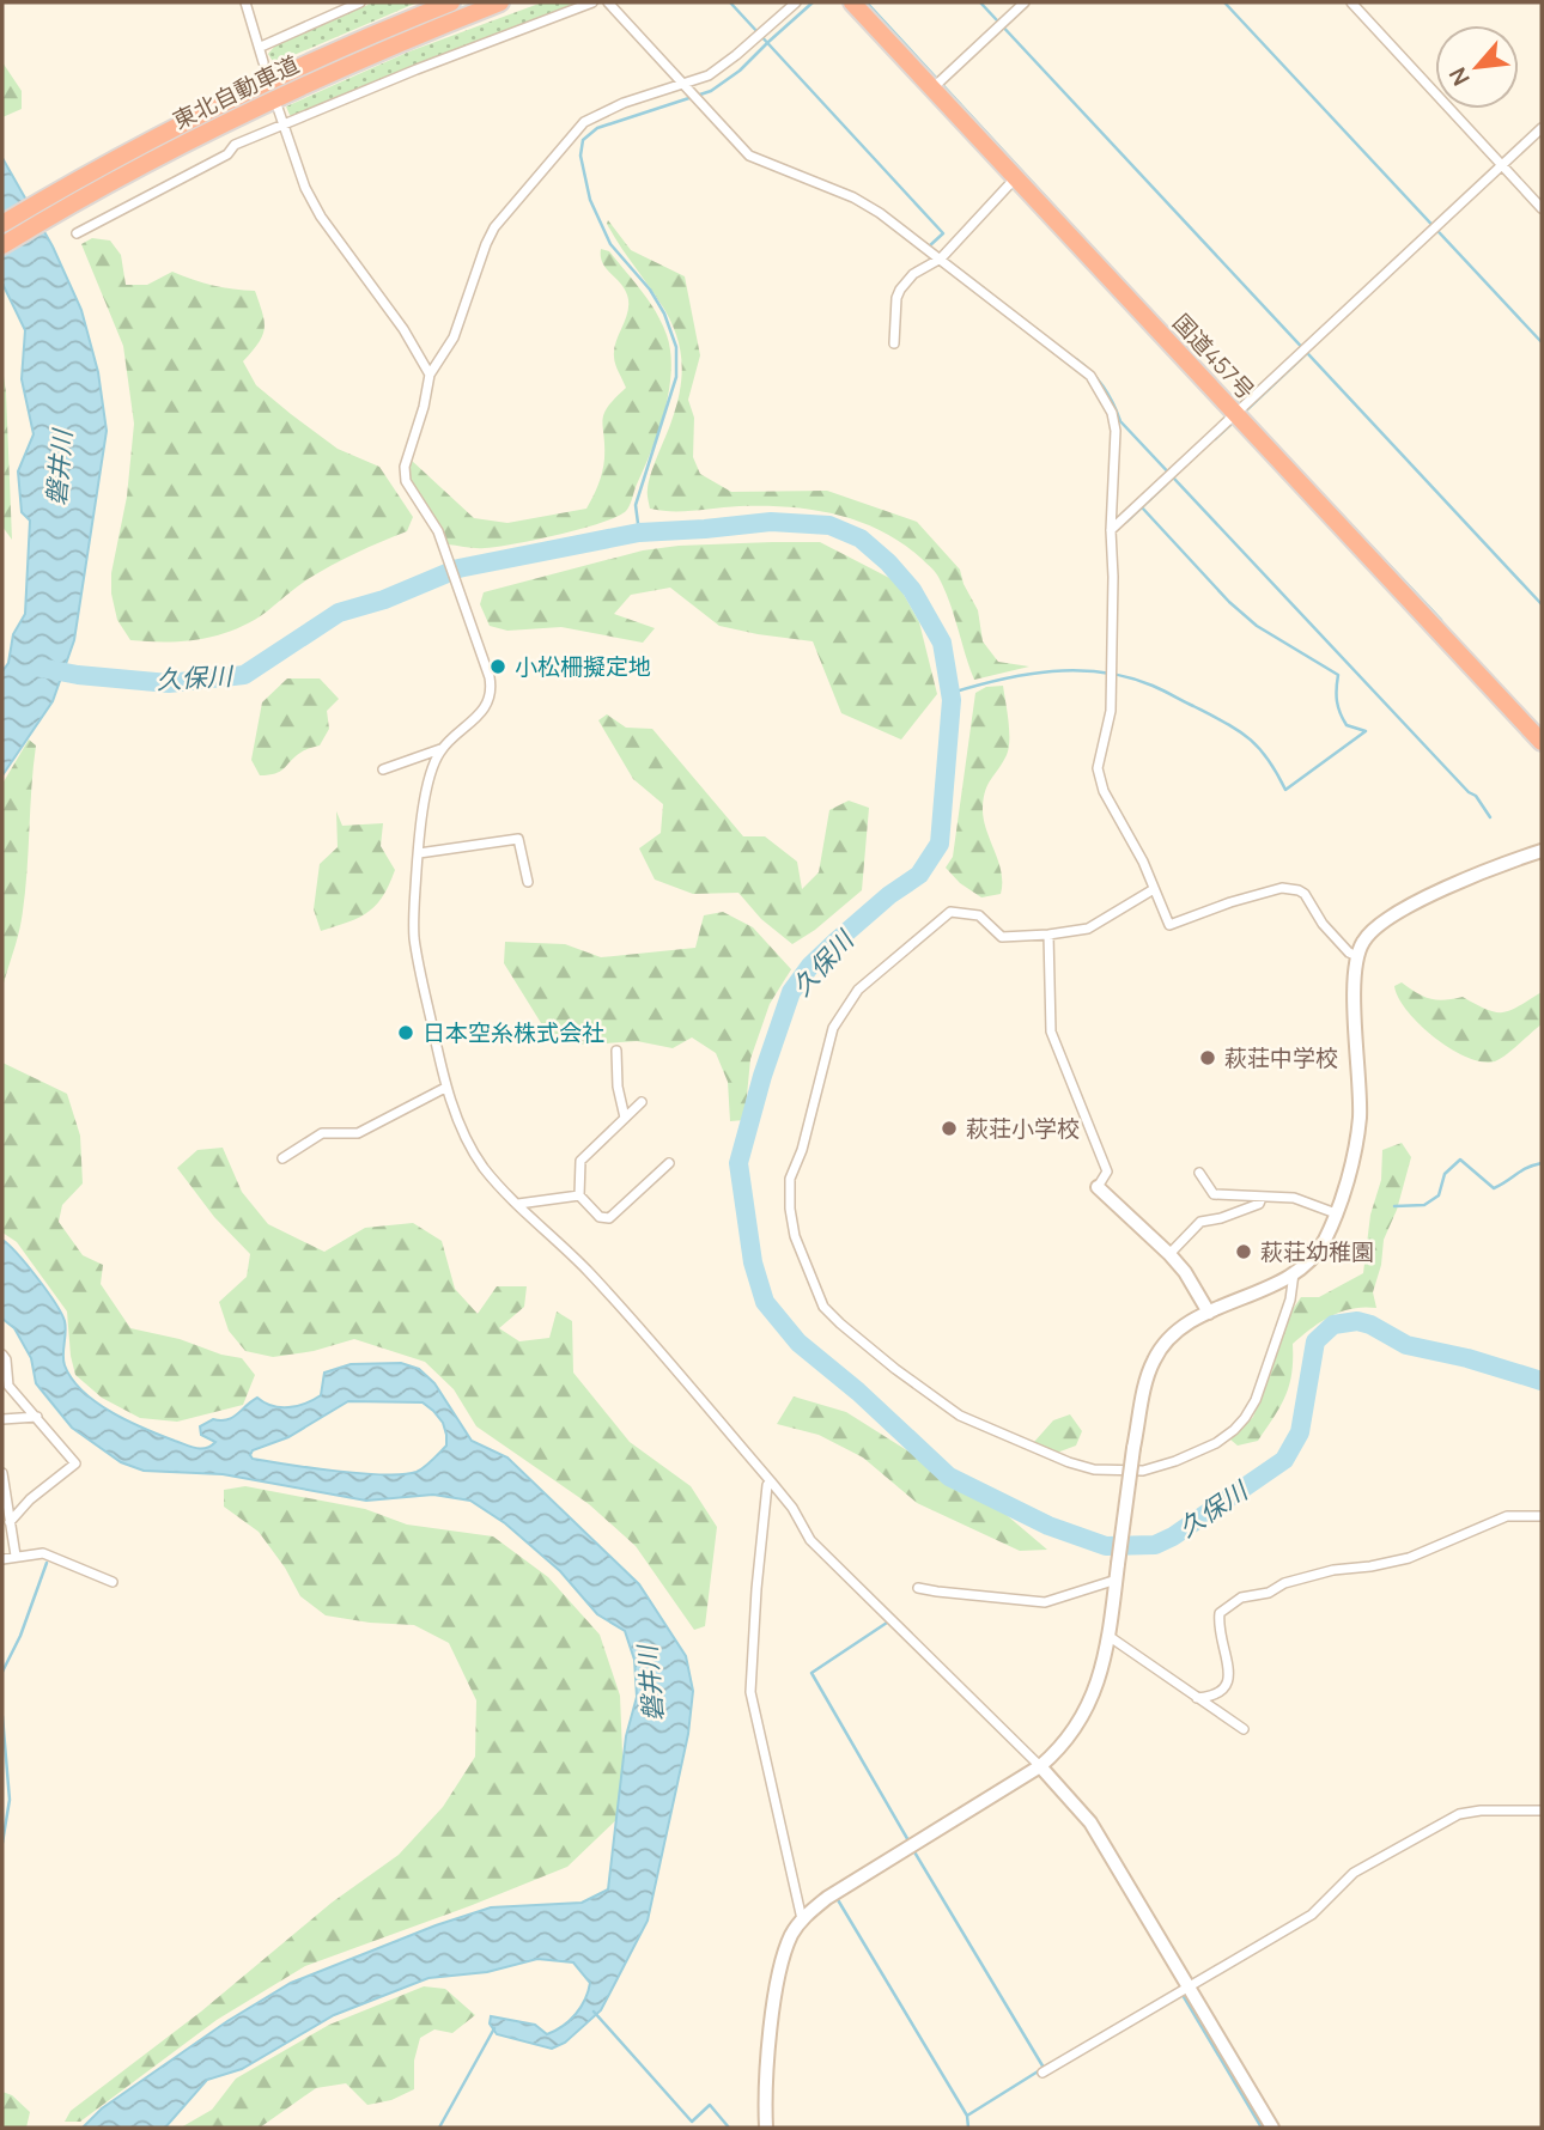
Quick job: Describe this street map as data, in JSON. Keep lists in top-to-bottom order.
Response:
{
  "streets": {
    "highway": ["東北自動車道", "国道457号"]
  },
  "water": ["磐井川", "久保川"],
  "places": [
    "小松柵擬定地",
    "日本空糸株式会社",
    "萩荘中学校",
    "萩荘小学校",
    "萩荘幼稚園"
  ],
  "north": "bottom left"
}
